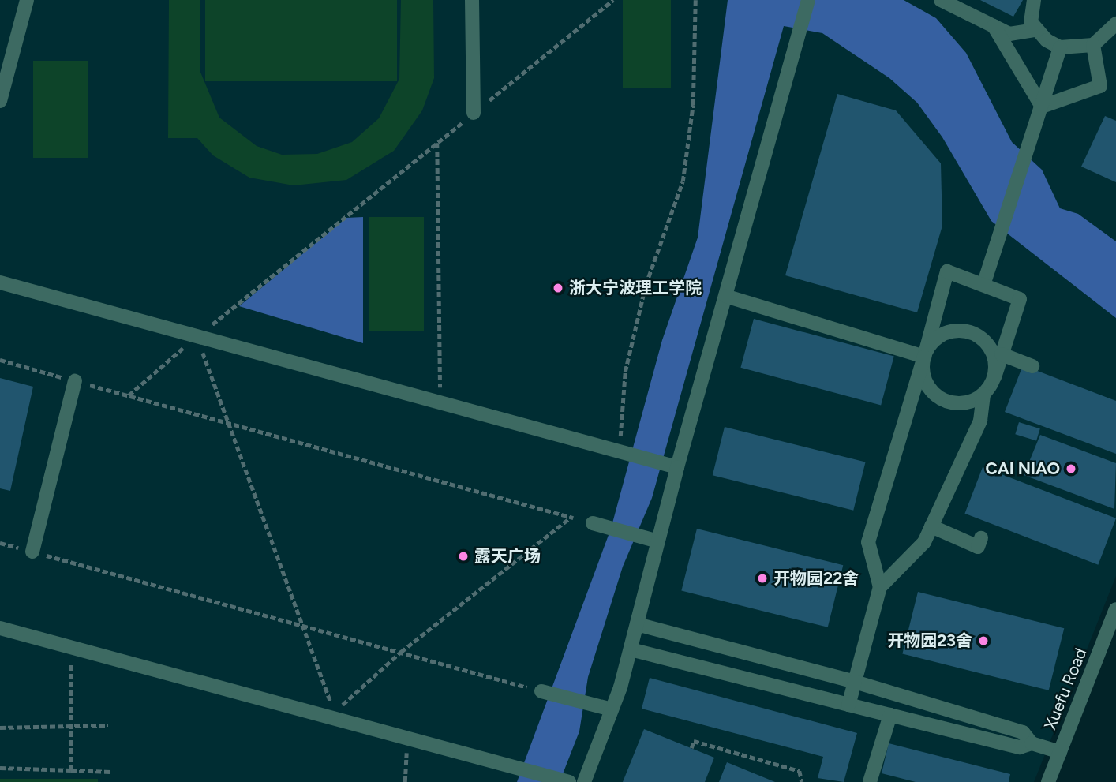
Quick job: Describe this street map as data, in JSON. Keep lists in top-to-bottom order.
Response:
{
  "streets": {
    "street": ["Xuefu Road"]
  },
  "places": [
    "浙大宁波理工学院",
    "CAI NIAO",
    "露天广场",
    "开物园22舍",
    "开物园23舍"
  ]
}
